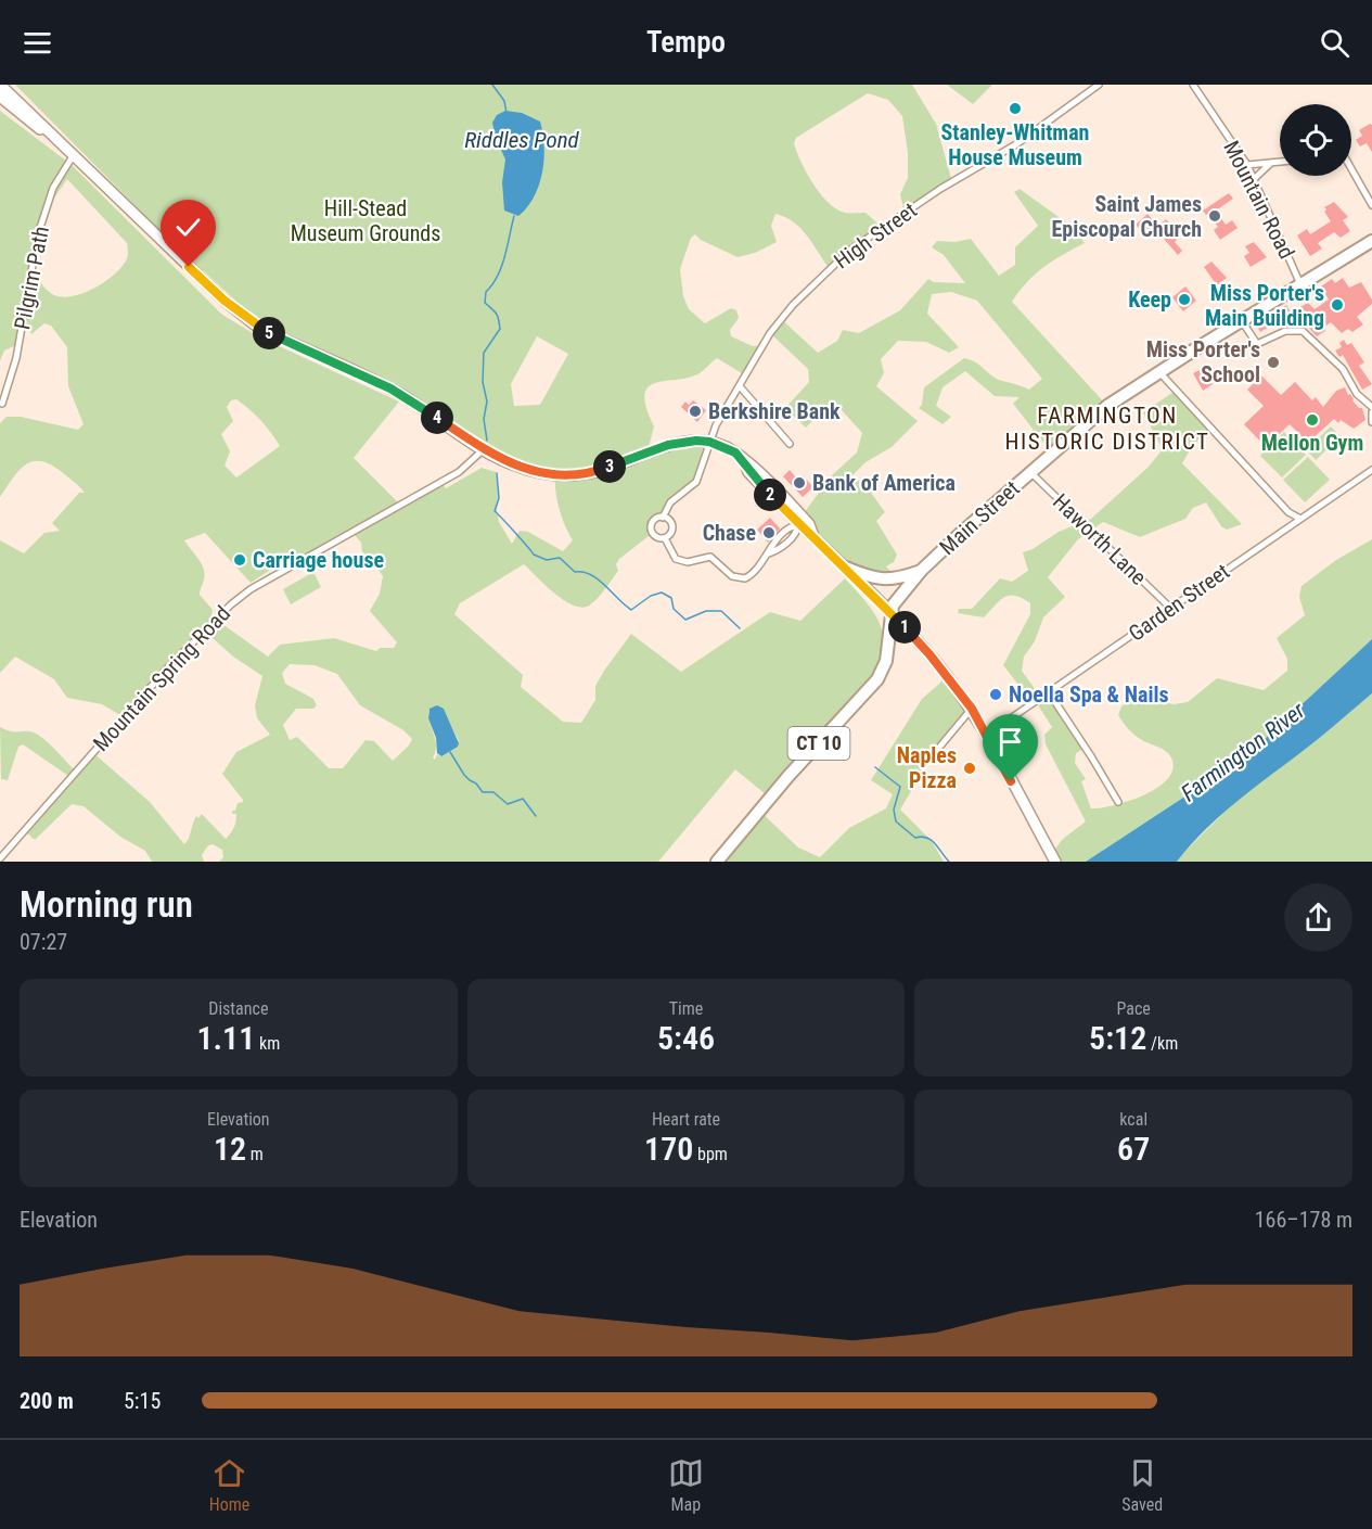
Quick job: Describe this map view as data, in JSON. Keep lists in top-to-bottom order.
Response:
{
  "streets": {
    "highway": ["Main Street", "CT 10"],
    "street": [
      "Mountain Road",
      "High Street",
      "Pilgrim Path",
      "Haworth Lane",
      "Garden Street",
      "Mountain Spring Road"
    ]
  },
  "crossings": [
    ["Mountain Road", "Main Street"],
    ["Main Street", "Haworth Lane"],
    ["Main Street", "CT 10"],
    ["Haworth Lane", "Garden Street"]
  ],
  "districts": ["FARMINGTON HISTORIC DISTRICT"],
  "water": ["Riddles Pond", "Farmington River"],
  "parks": ["Hill-Stead Museum Grounds"],
  "places": [
    "Stanley-Whitman House Museum",
    "Saint James Episcopal Church",
    "Keep",
    "Miss Porter's Main Building",
    "Miss Porter's School",
    "Berkshire Bank",
    "Mellon Gym",
    "Bank of America",
    "Chase",
    "Carriage house",
    "Noella Spa & Nails",
    "Naples Pizza"
  ],
  "page": {
    "header": "Tempo",
    "pins": [
      "5",
      "4",
      "3",
      "2",
      "1"
    ],
    "heading": ["Morning run", "07:27"],
    "stats": [
      ["Distance", "1.11 km"],
      ["Time", "5:46"],
      ["Pace", "5:12 /km"],
      ["Elevation", "12 m"],
      ["Heart rate", "170 bpm"],
      ["kcal", "67"]
    ],
    "chart": ["Elevation", "166–178 m"],
    "list": [
      {
        "name": "200 m",
        "note": "5:15"
      }
    ],
    "tabs": ["Home", "Map", "Saved"]
  }
}
